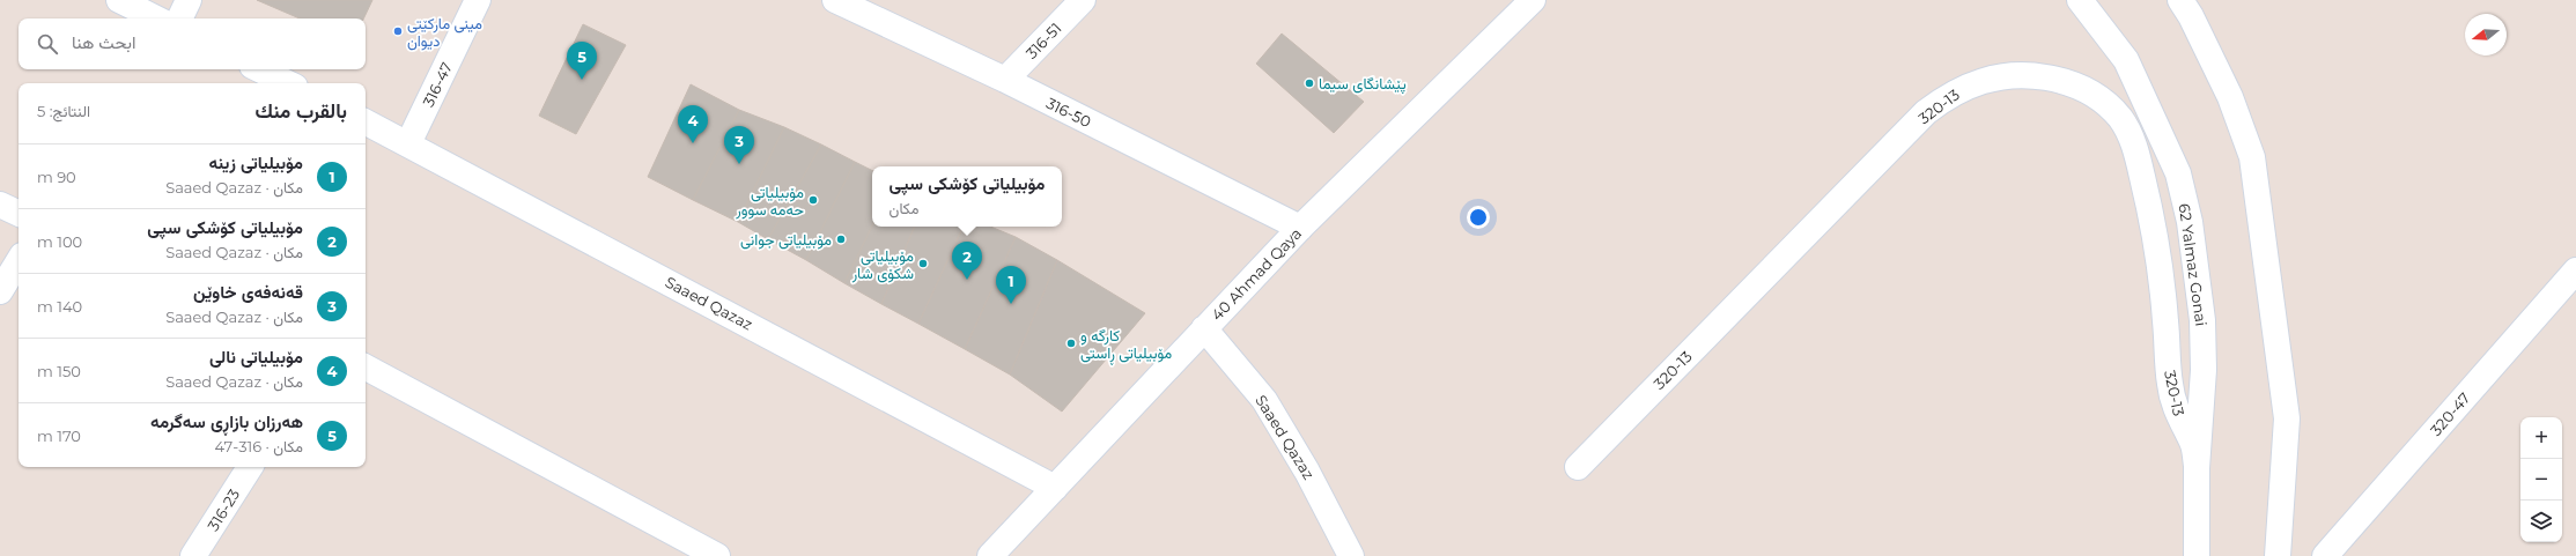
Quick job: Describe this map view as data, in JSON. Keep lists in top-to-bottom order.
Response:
{
  "streets": {
    "street": [
      "316-51",
      "316-47",
      "320-13",
      "316-50",
      "62 Yalmaz Gonai",
      "40 Ahmad Qaya",
      "Saaed Qazaz",
      "320-47",
      "316-23"
    ]
  },
  "crossings": [
    ["316-51", "316-50"],
    ["316-47", "Saaed Qazaz"],
    ["320-13", "62 Yalmaz Gonai"],
    ["316-50", "40 Ahmad Qaya"],
    ["40 Ahmad Qaya", "Saaed Qazaz"]
  ],
  "places": [
    "مینی مارکێتی دیوان",
    "پێشانگای سیما",
    "مۆبیلیاتی حەمە سوور",
    "مۆبیلیاتی جوانی",
    "مۆبیلیاتی شکۆی شار",
    "کارگە و مۆبیلیاتی ڕاستی"
  ],
  "north": "left",
  "page": {
    "search": "ابحث هنا",
    "pins": [
      "5",
      "4",
      "3",
      "2",
      "1"
    ],
    "heading": ["بالقرب منك", "النتائج: 5"],
    "list": [
      {
        "mark": "1",
        "name": "مۆبیلیاتی زینە",
        "note": "مكان · Saaed Qazaz",
        "value": "90 m"
      },
      {
        "mark": "2",
        "name": "مۆبیلیاتی کۆشکی سپی",
        "note": "مكان · Saaed Qazaz",
        "value": "100 m"
      },
      {
        "mark": "3",
        "name": "قەنەفەی خاوێن",
        "note": "مكان · Saaed Qazaz",
        "value": "140 m"
      },
      {
        "mark": "4",
        "name": "مۆبیلیاتی نالی",
        "note": "مكان · Saaed Qazaz",
        "value": "150 m"
      },
      {
        "mark": "5",
        "name": "هەرزان بازاڕی سەگرمە",
        "note": "مكان · 316-47",
        "value": "170 m"
      }
    ],
    "popup": ["مۆبیلیاتی کۆشکی سپی", "مكان"],
    "map_buttons": ["+", "−"]
  }
}
